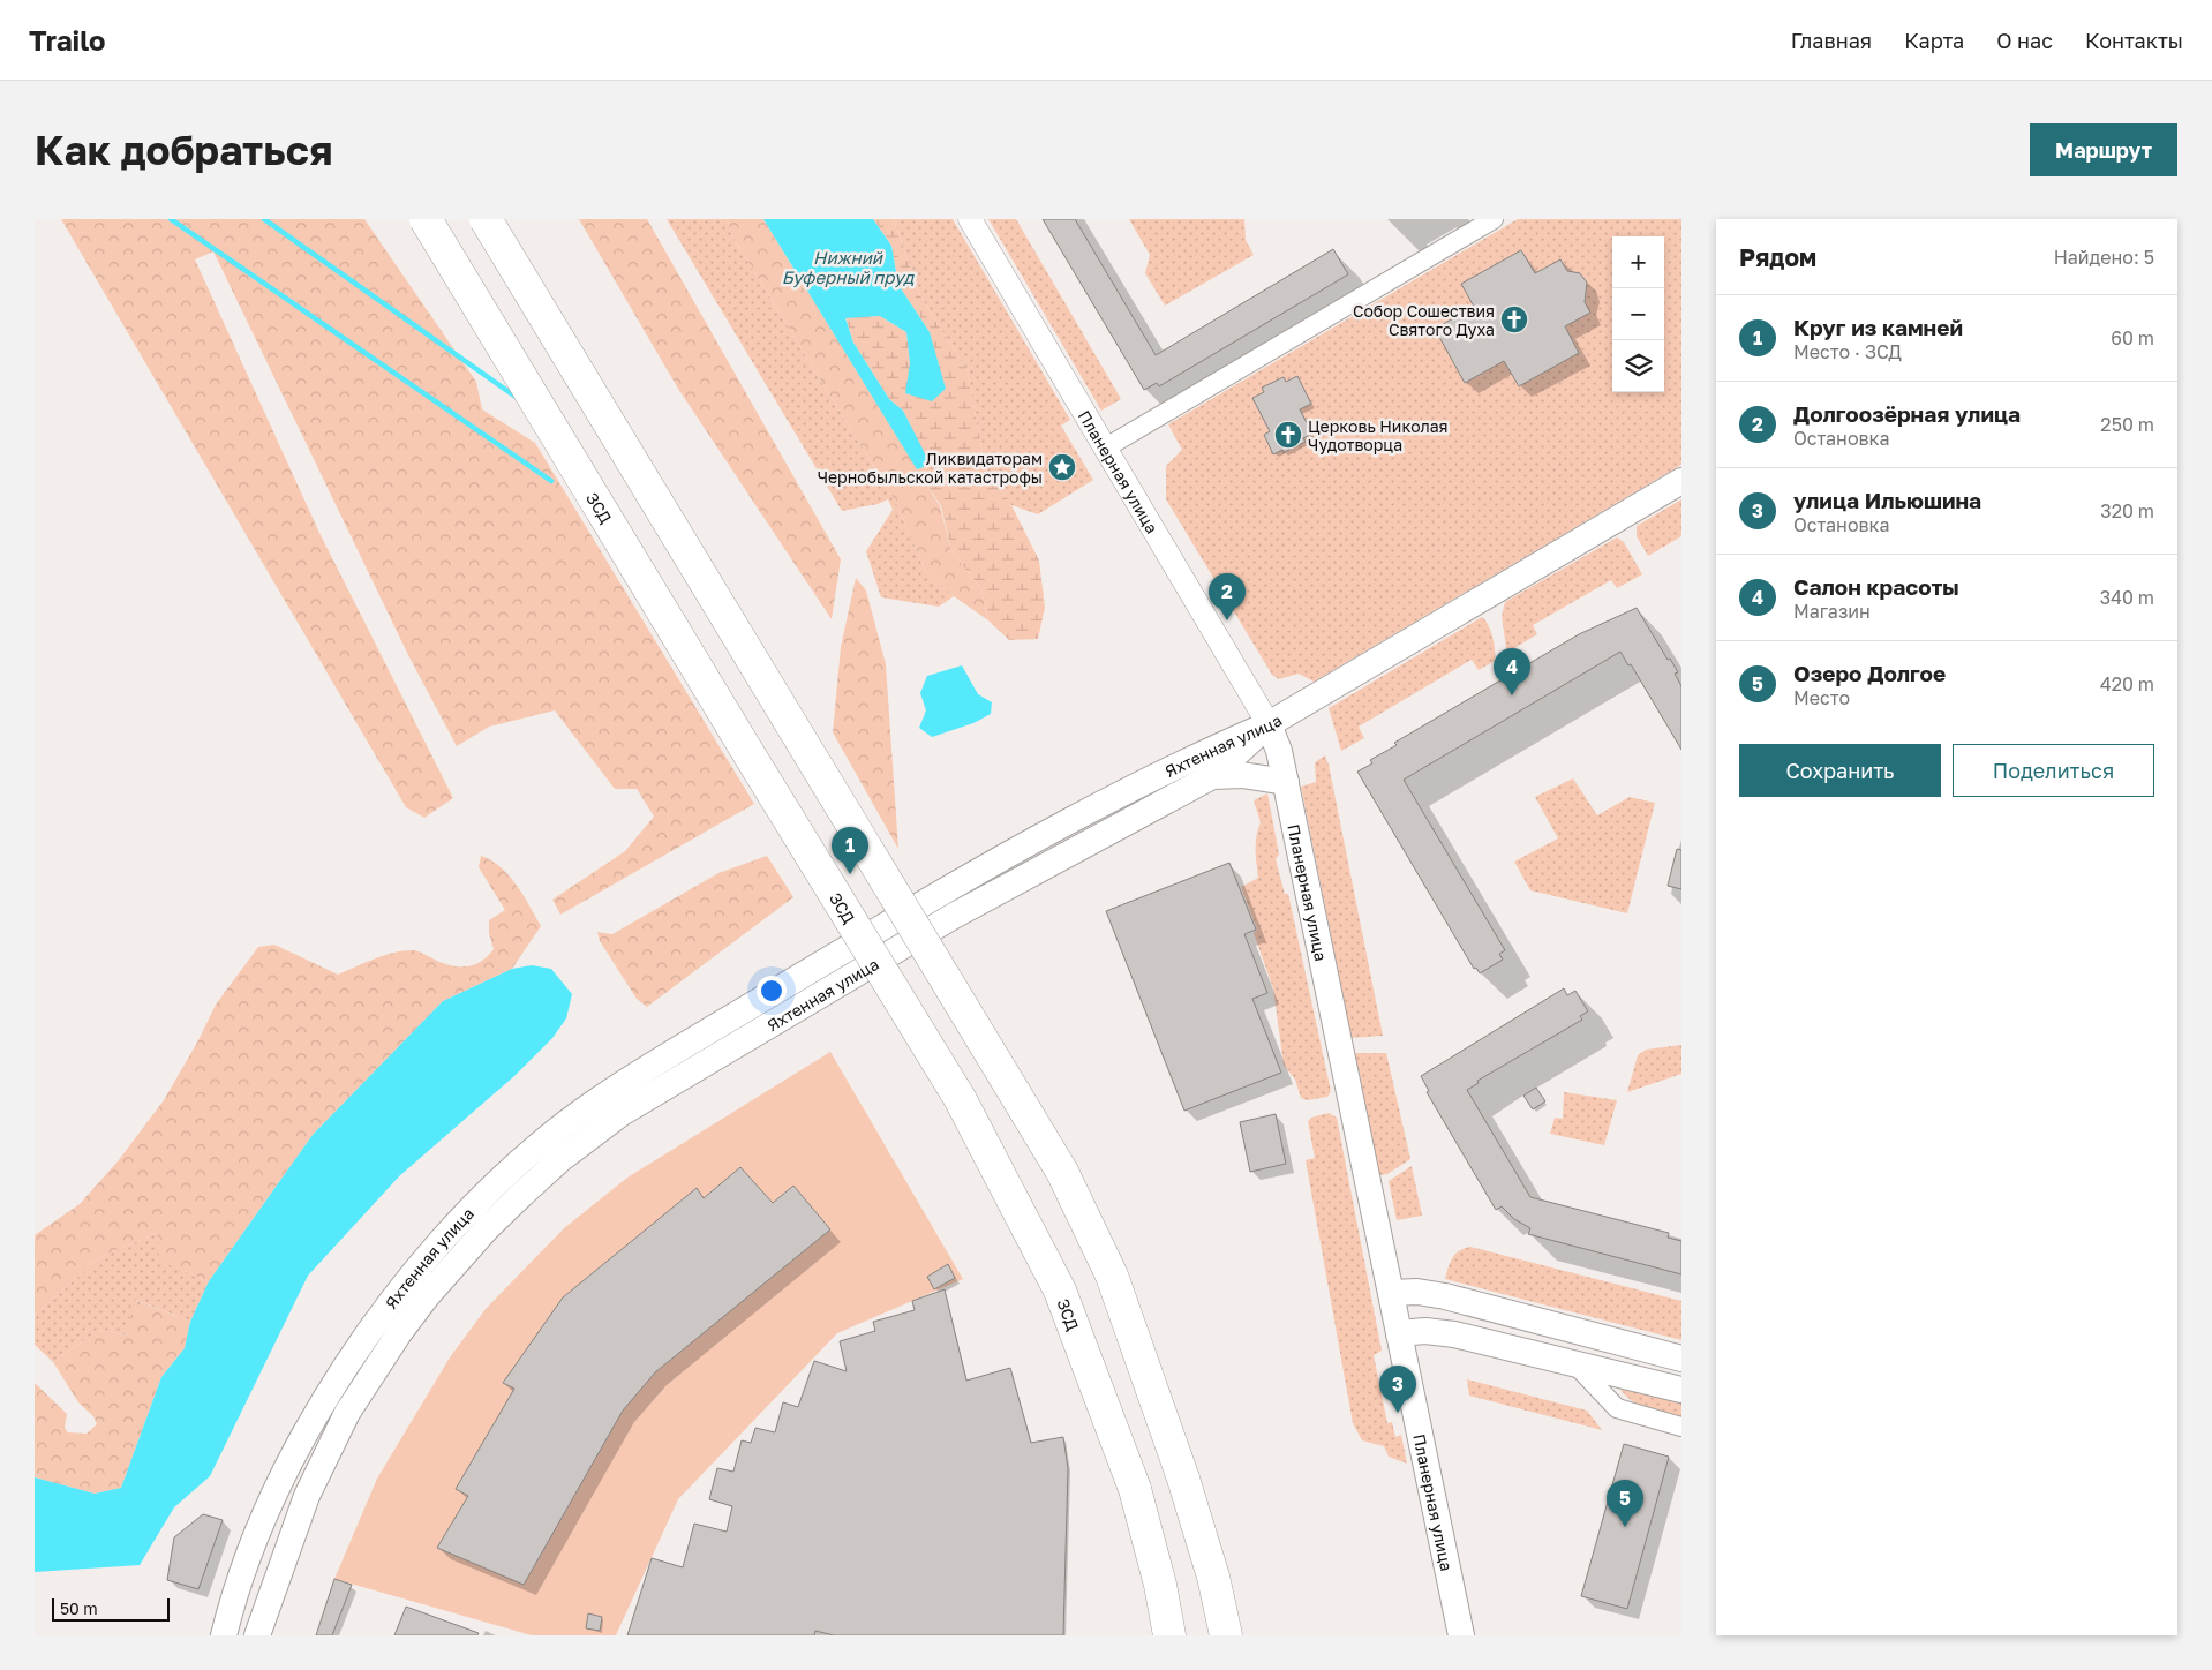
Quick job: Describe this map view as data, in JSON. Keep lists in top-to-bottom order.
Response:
{
  "streets": {
    "highway": ["ЗСД"],
    "main road": ["Планерная улица", "Яхтенная улица"]
  },
  "crossings": [
    ["Планерная улица", "Яхтенная улица"]
  ],
  "water": ["Нижний Буферный пруд"],
  "places": {
    "church": ["Собор Сошествия Святого Духа", "Церковь Николая Чудотворца"],
    "place": ["Ликвидаторам Чернобыльской катастрофы"]
  },
  "scale_bar": "50 m",
  "page": {
    "header": "Trailo",
    "nav": [
      "Главная",
      "Карта",
      "О нас",
      "Контакты"
    ],
    "buttons": [
      "Маршрут",
      ["Сохранить", "Поделиться"]
    ],
    "title": "Как добраться",
    "heading": ["Рядом", "Найдено: 5"],
    "map_buttons": ["+", "−"],
    "list": [
      {
        "mark": "1",
        "name": "Круг из камней",
        "note": "Место · ЗСД",
        "value": "60 m"
      },
      {
        "mark": "2",
        "name": "Долгоозёрная улица",
        "note": "Остановка",
        "value": "250 m"
      },
      {
        "mark": "3",
        "name": "улица Ильюшина",
        "note": "Остановка",
        "value": "320 m"
      },
      {
        "mark": "4",
        "name": "Салон красоты",
        "note": "Магазин",
        "value": "340 m"
      },
      {
        "mark": "5",
        "name": "Озеро Долгое",
        "note": "Место",
        "value": "420 m"
      }
    ],
    "pins": [
      "2",
      "4",
      "1",
      "3",
      "5"
    ],
    "scale": "50 m"
  }
}
